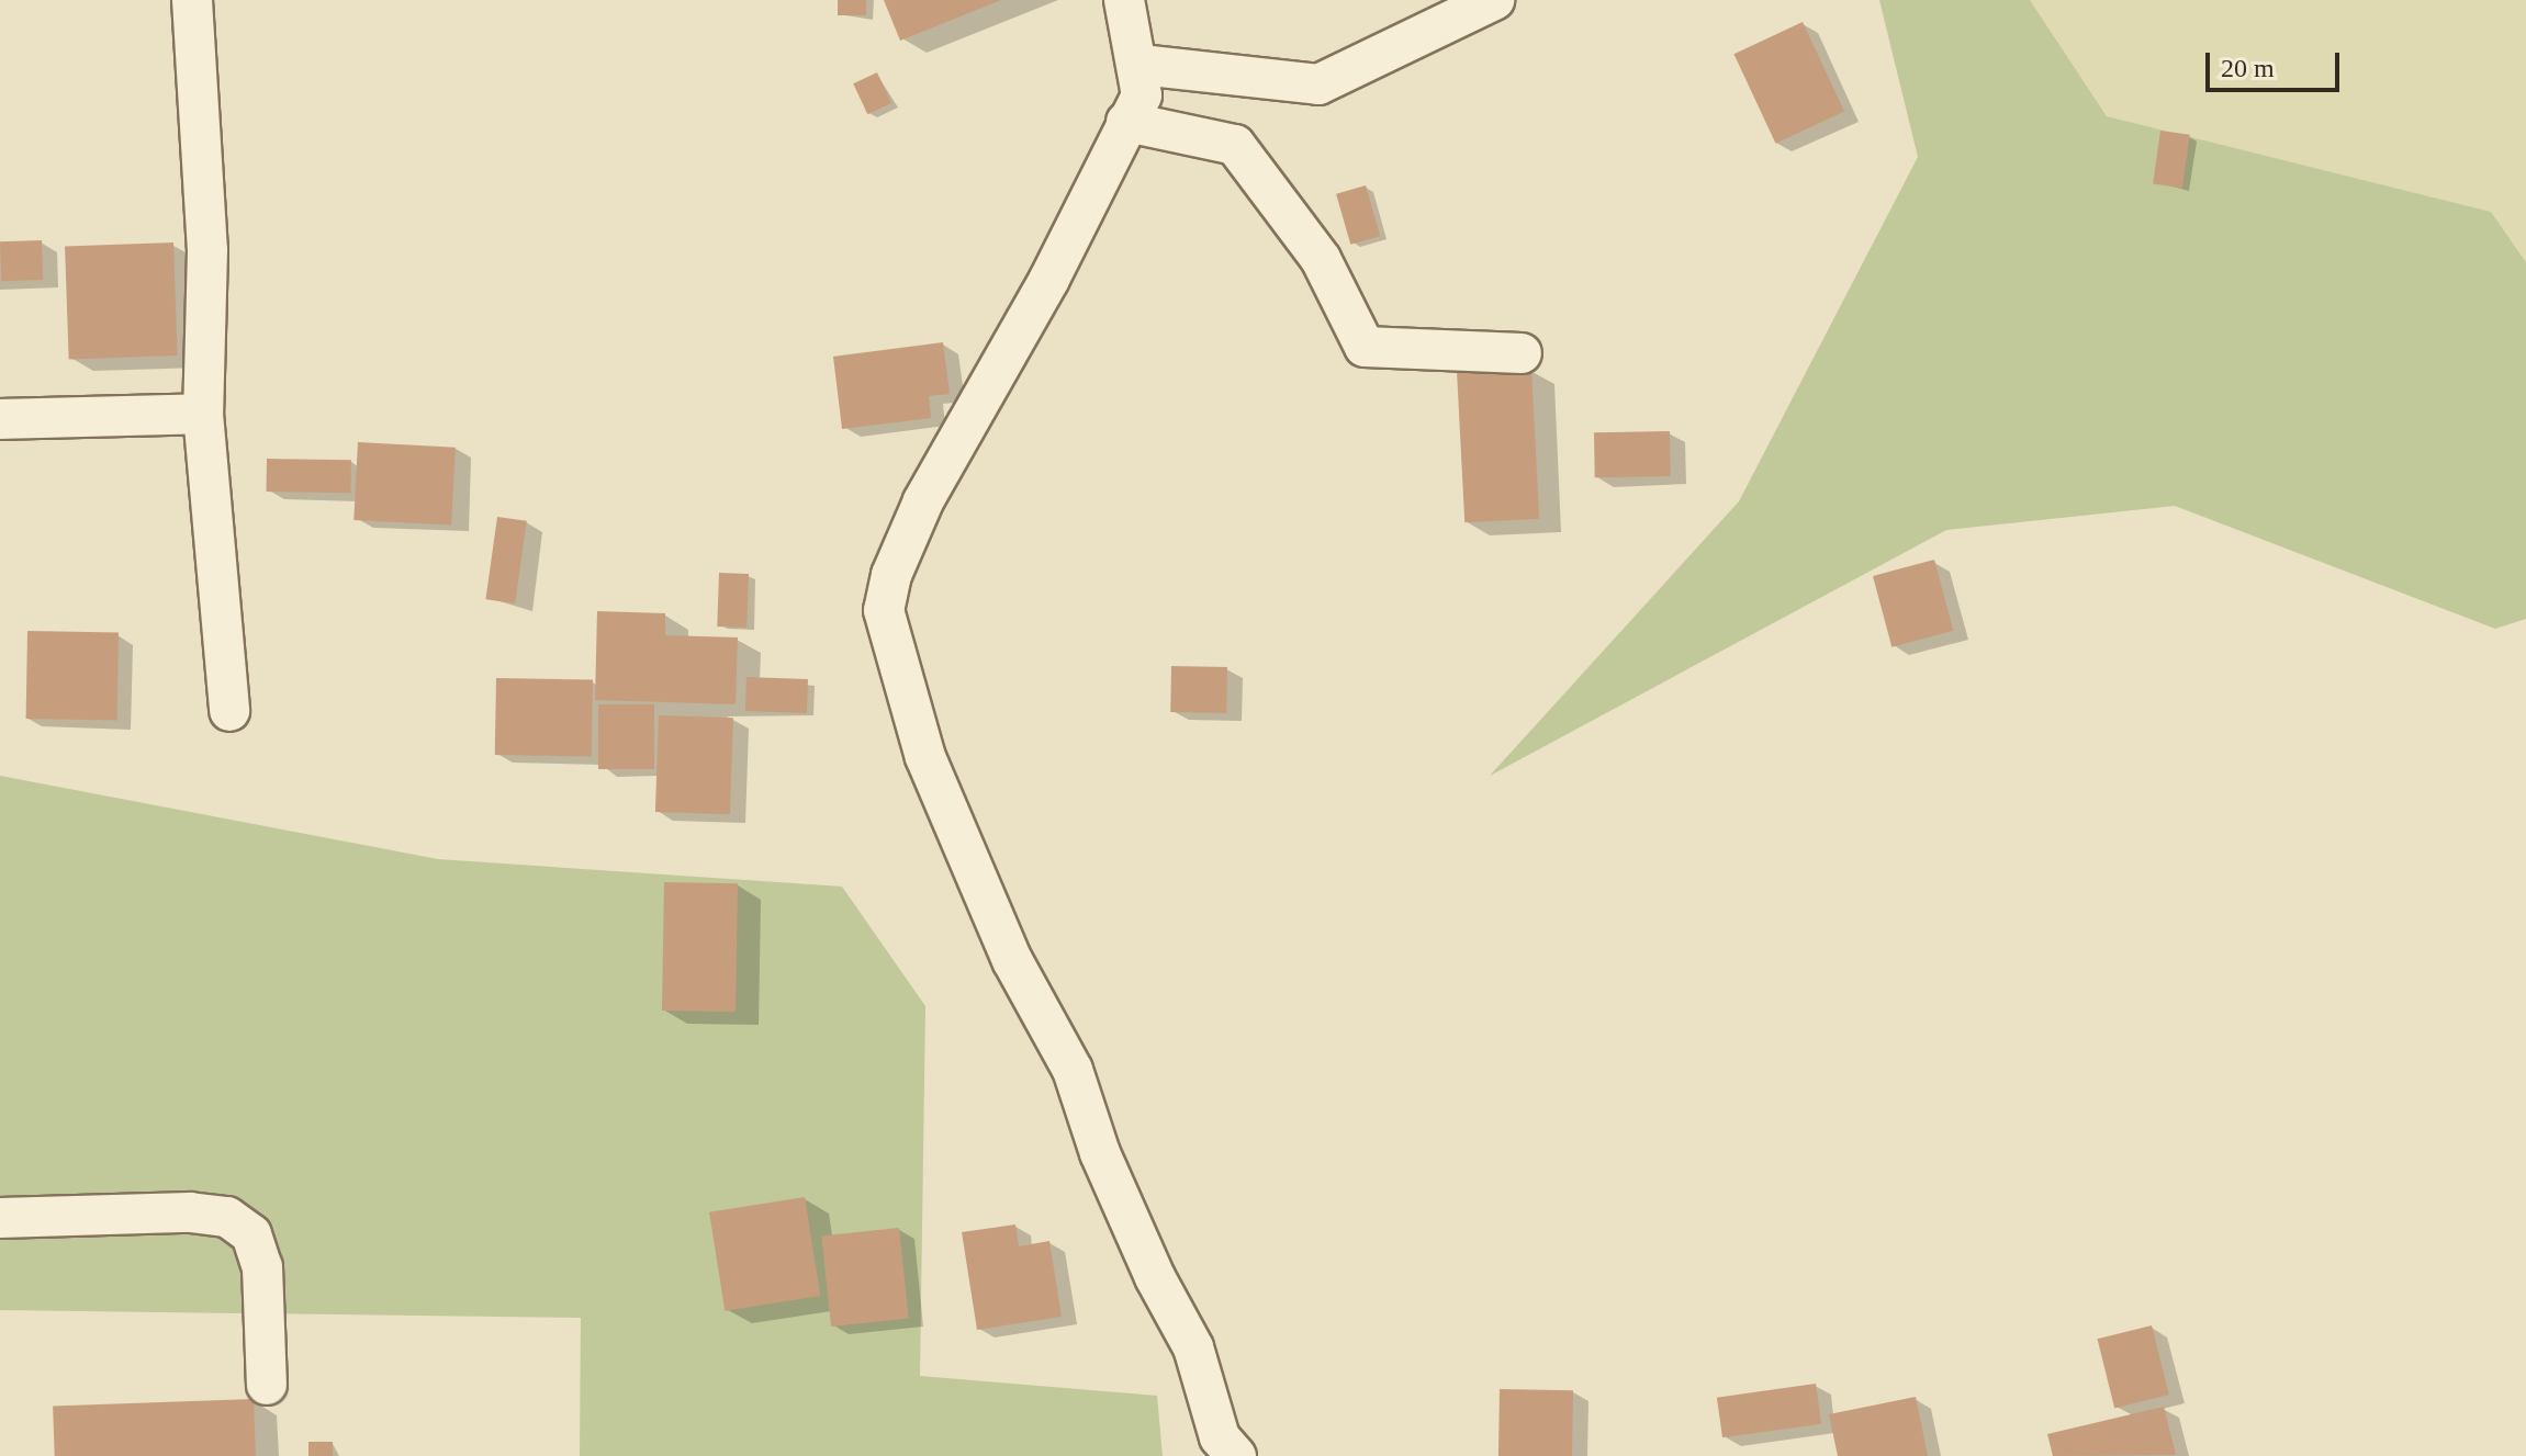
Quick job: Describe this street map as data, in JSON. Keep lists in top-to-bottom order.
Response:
{
  "scale_bar": "20 m"
}
